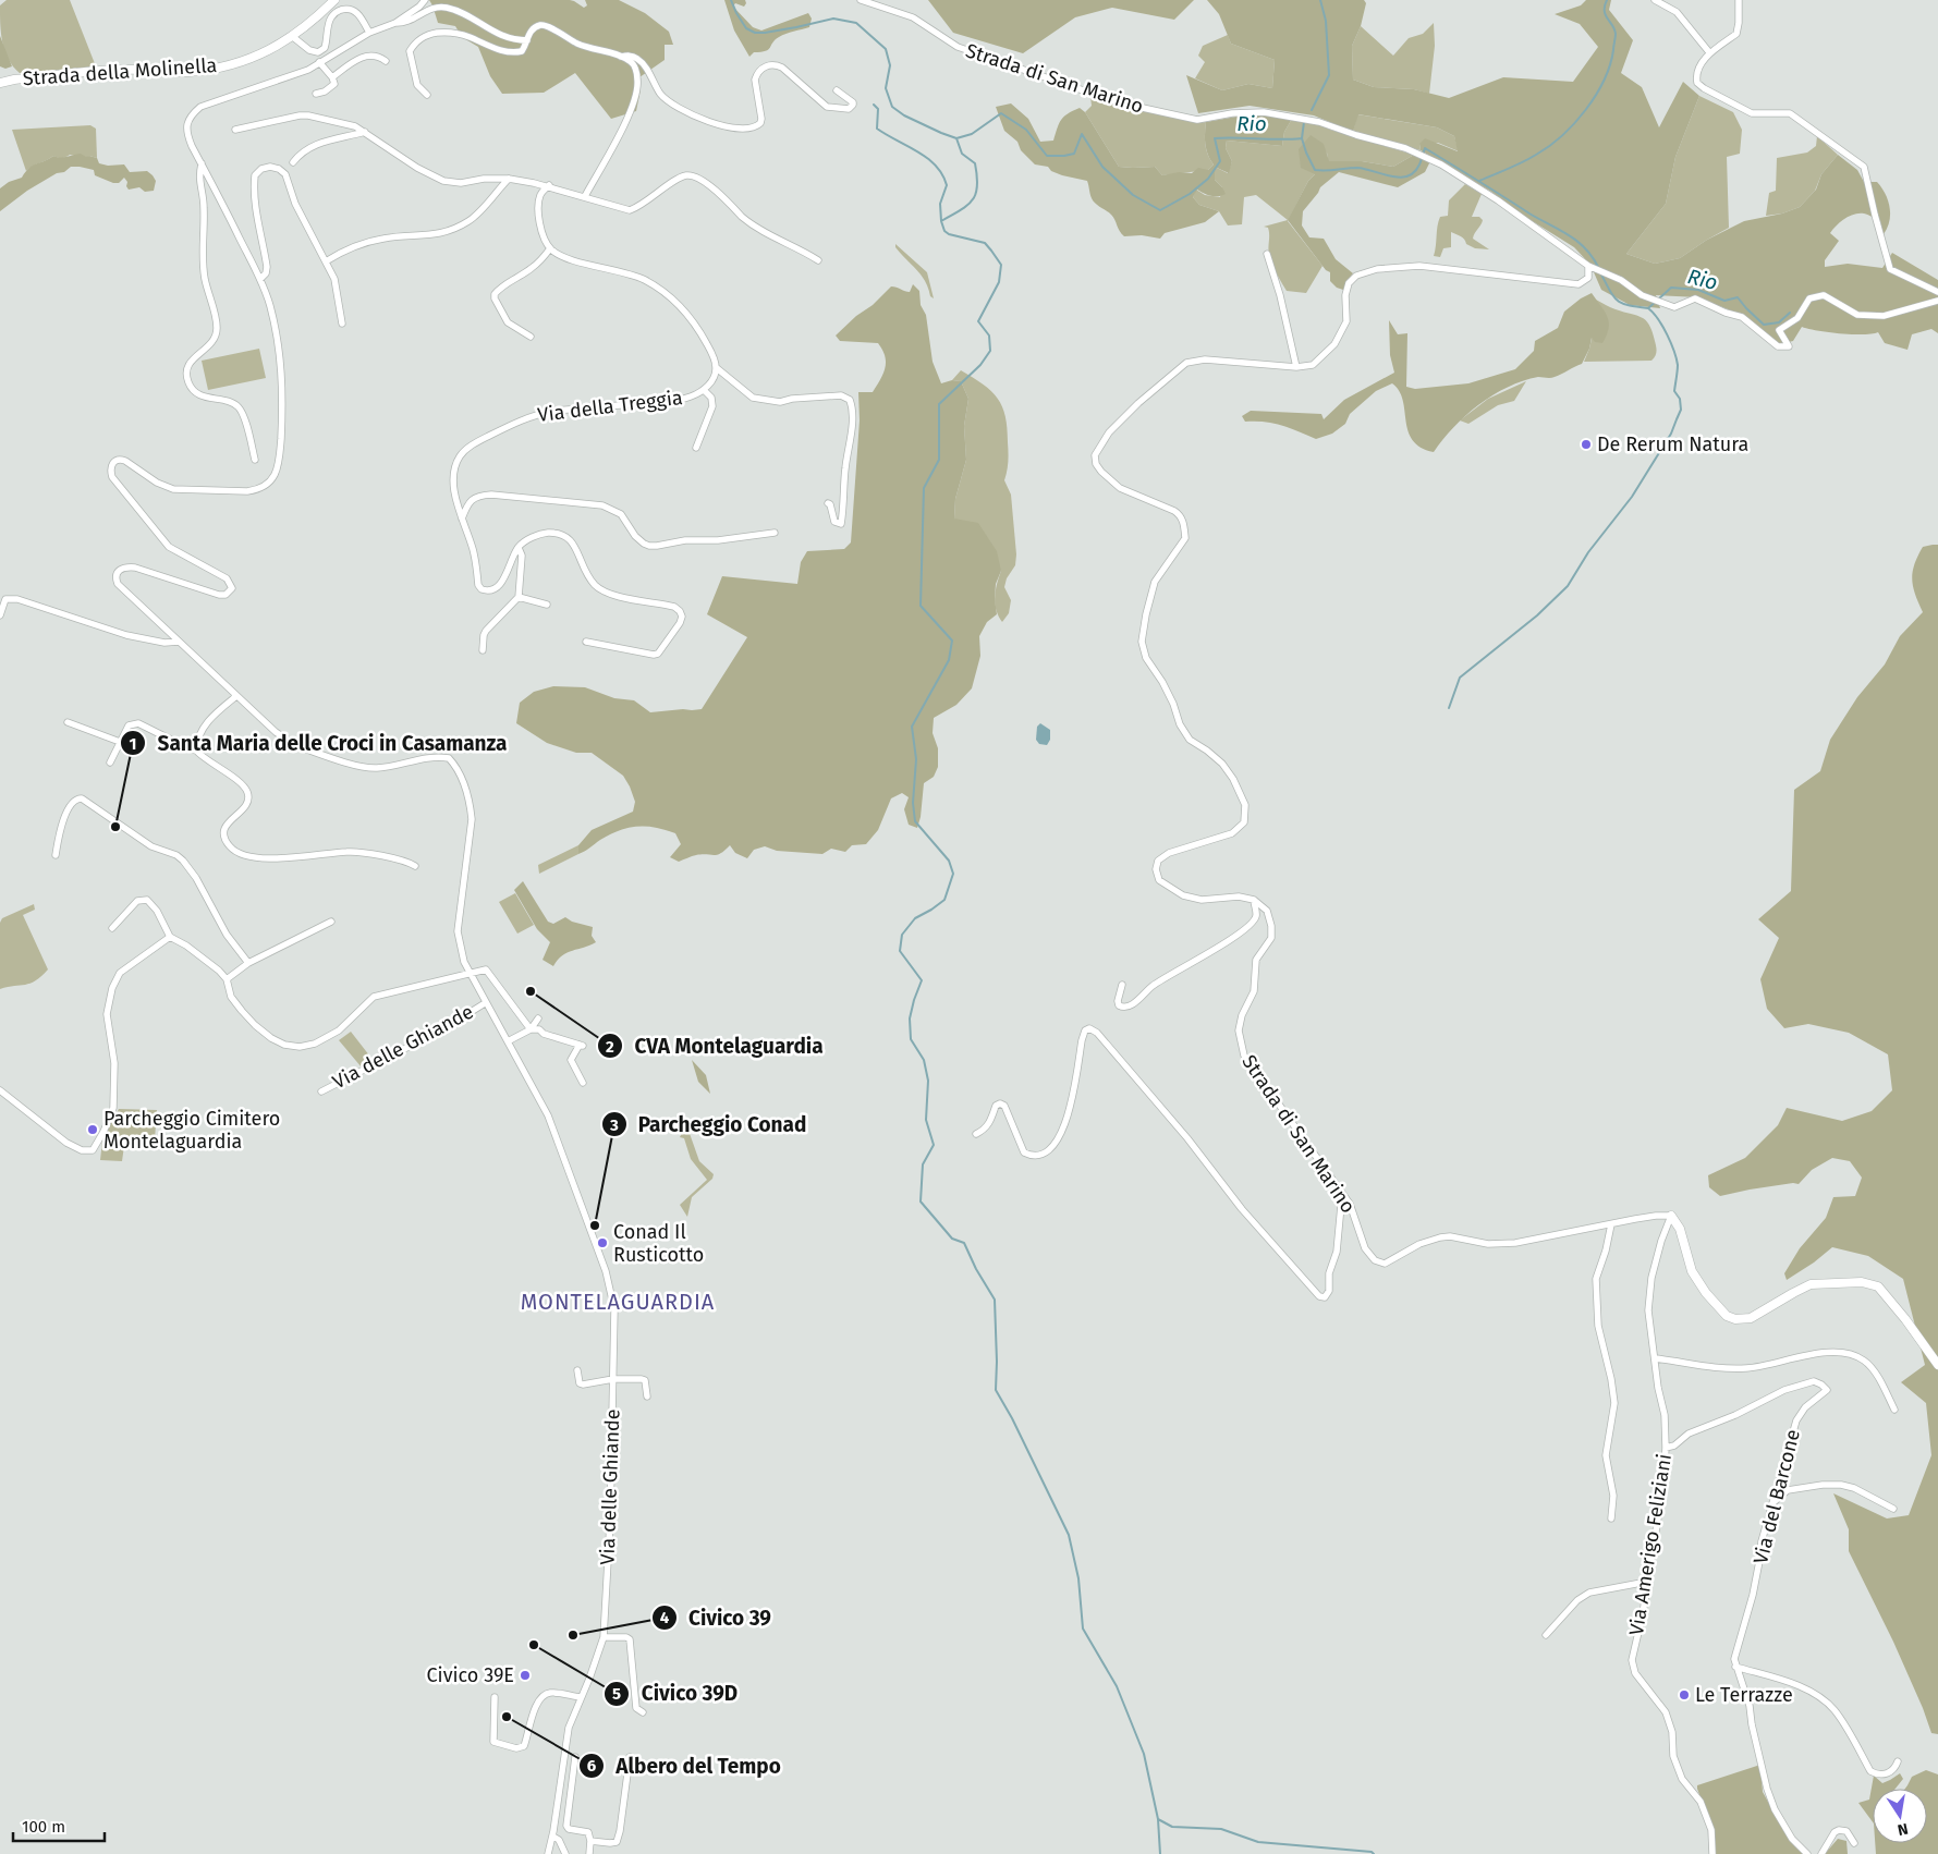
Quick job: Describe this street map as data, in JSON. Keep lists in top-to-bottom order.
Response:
{
  "streets": {
    "street": [
      "Strada della Molinella",
      "Strada di San Marino",
      "Via della Treggia",
      "Via delle Ghiande",
      "Via del Barcone",
      "Via Amerigo Feliziani"
    ]
  },
  "crossings": [
    ["Strada di San Marino", "Via Amerigo Feliziani"],
    ["Via del Barcone", "Via Amerigo Feliziani"]
  ],
  "districts": ["MONTELAGUARDIA"],
  "water": ["Rio"],
  "places": [
    "De Rerum Natura",
    "Santa Maria delle Croci in Casamanza",
    "CVA Montelaguardia",
    "Parcheggio Cimitero Montelaguardia",
    "Parcheggio Conad",
    "Conad Il Rusticotto",
    "Civico 39",
    "Civico 39D",
    "Civico 39E",
    "Le Terrazze",
    "Albero del Tempo"
  ],
  "scale_bar": "100 m",
  "north": "bottom"
}
